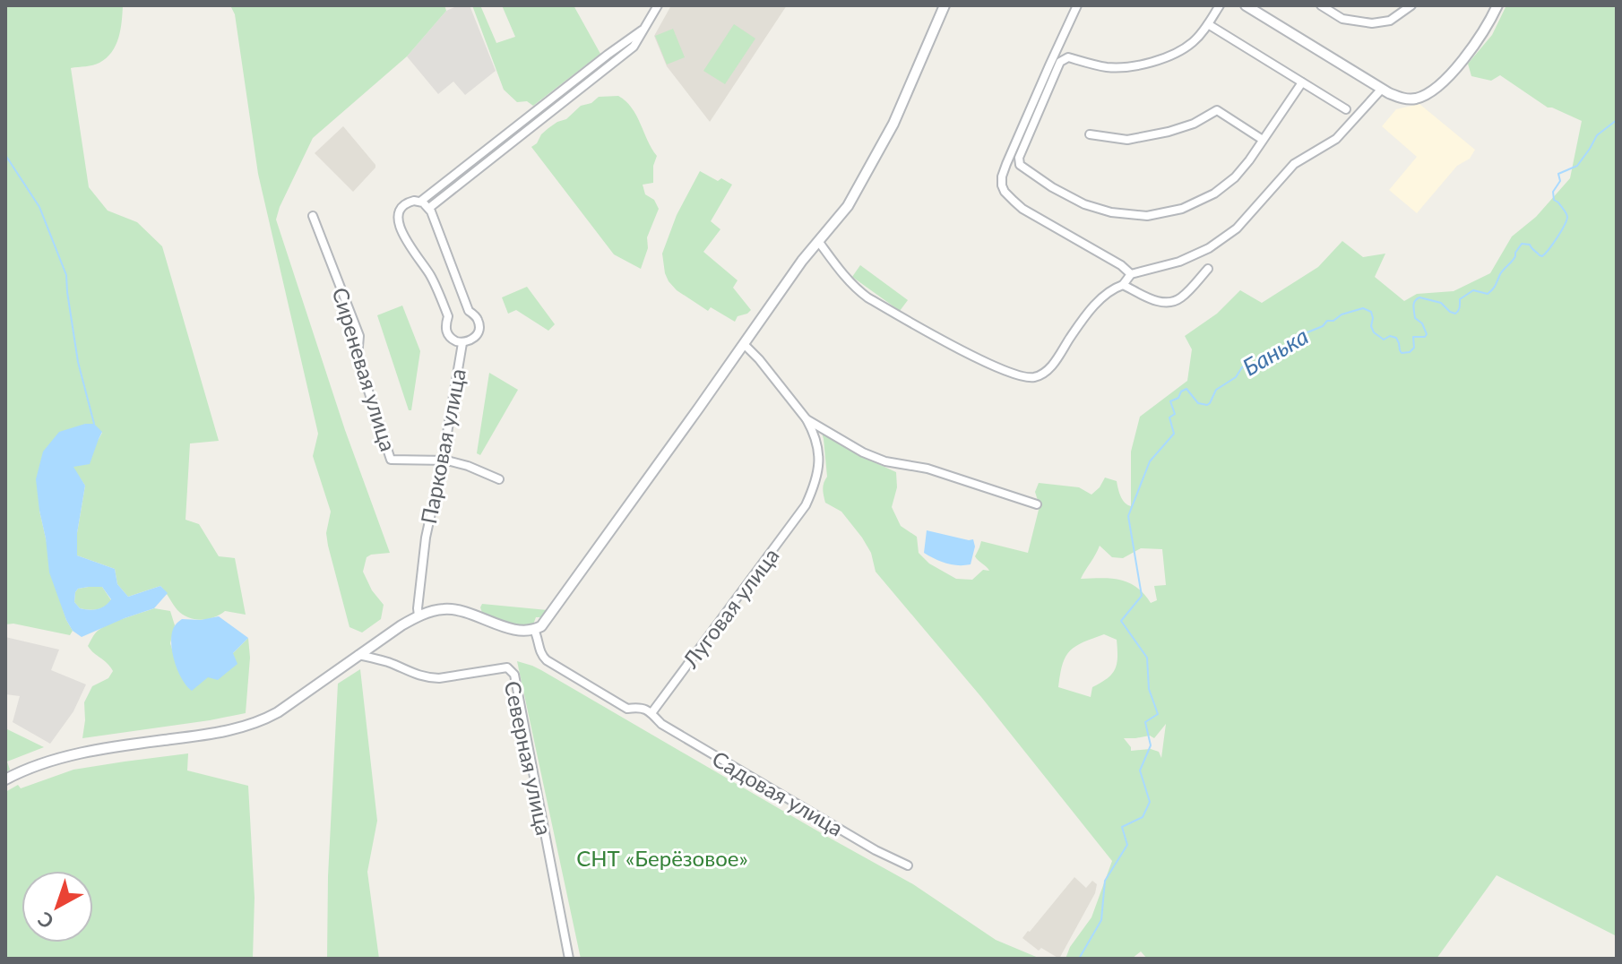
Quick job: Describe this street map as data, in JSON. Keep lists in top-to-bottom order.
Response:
{
  "streets": {
    "street": [
      "Сиреневая улица",
      "Парковая улица",
      "Луговая улица",
      "Северная улица",
      "Садовая улица"
    ]
  },
  "crossings": [
    ["Сиреневая улица", "Парковая улица"],
    ["Луговая улица", "Садовая улица"]
  ],
  "water": ["Банька"],
  "parks": ["СНТ «Берёзовое»"],
  "north": "bottom left"
}
